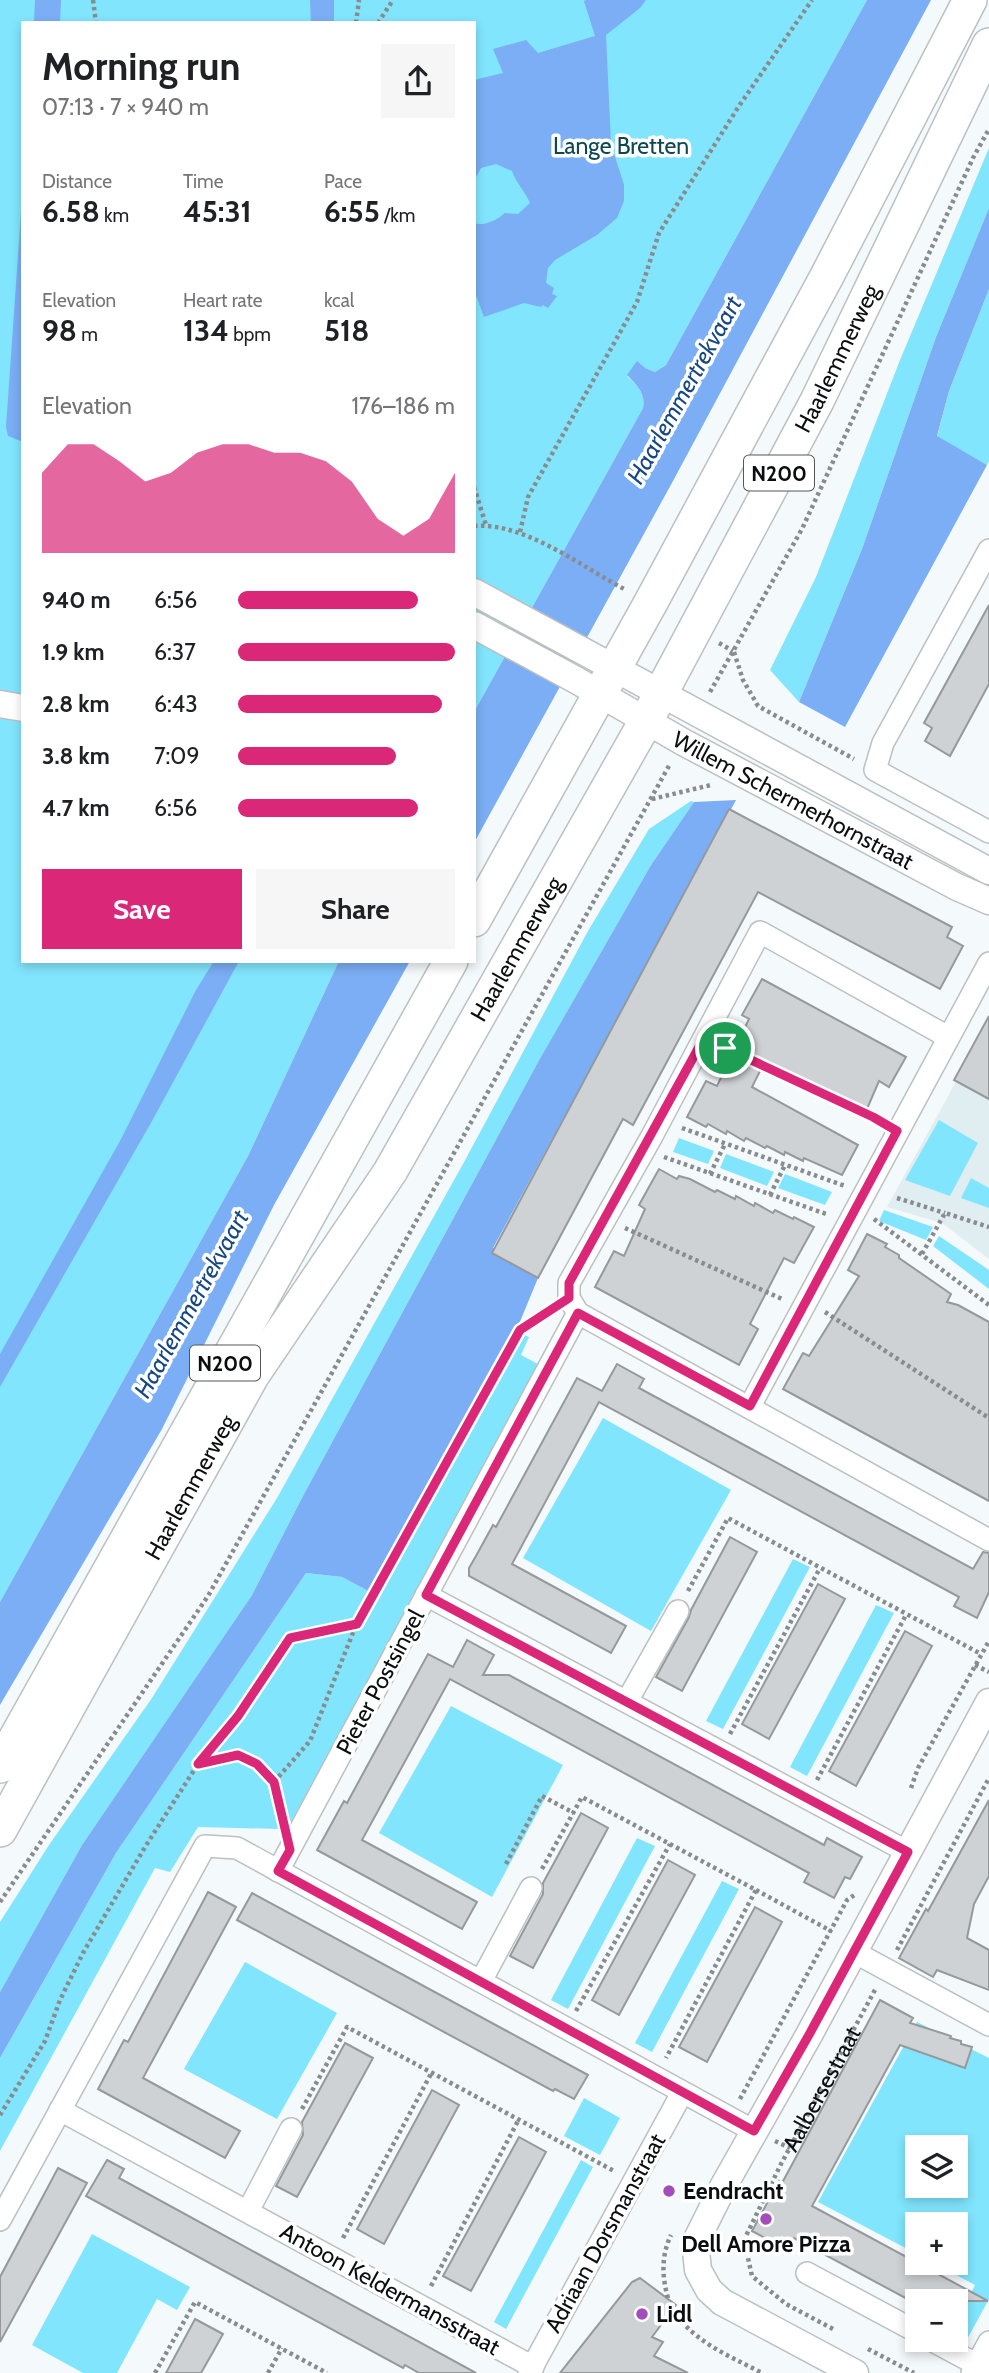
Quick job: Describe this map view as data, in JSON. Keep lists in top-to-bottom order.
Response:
{
  "streets": {
    "main road": ["Haarlemmerweg", "N200"],
    "street": [
      "Willem Schermerhornstraat",
      "Pieter Postsingel",
      "Adriaan Dorsmanstraat",
      "Antoon Keldermansstraat"
    ],
    "path": ["Aalbersestraat"]
  },
  "crossings": [
    ["Haarlemmerweg", "Willem Schermerhornstraat"],
    ["Adriaan Dorsmanstraat", "Antoon Keldermansstraat"]
  ],
  "water": ["Haarlemmertrekvaart"],
  "parks": ["Lange Bretten"],
  "places": ["Eendracht", "Dell Amore Pizza", "Lidl"],
  "page": {
    "heading": ["Morning run", "07:13 · 7 × 940 m"],
    "stats": [
      ["Distance", "6.58 km"],
      ["Time", "45:31"],
      ["Pace", "6:55 /km"],
      ["Elevation", "98 m"],
      ["Heart rate", "134 bpm"],
      ["kcal", "518"]
    ],
    "chart": ["Elevation", "176–186 m"],
    "list": [
      {
        "name": "940 m",
        "note": "6:56"
      },
      {
        "name": "1.9 km",
        "note": "6:37"
      },
      {
        "name": "2.8 km",
        "note": "6:43"
      },
      {
        "name": "3.8 km",
        "note": "7:09"
      },
      {
        "name": "4.7 km",
        "note": "6:56"
      }
    ],
    "buttons": ["Save", "Share"],
    "map_buttons": ["+", "−"]
  }
}
